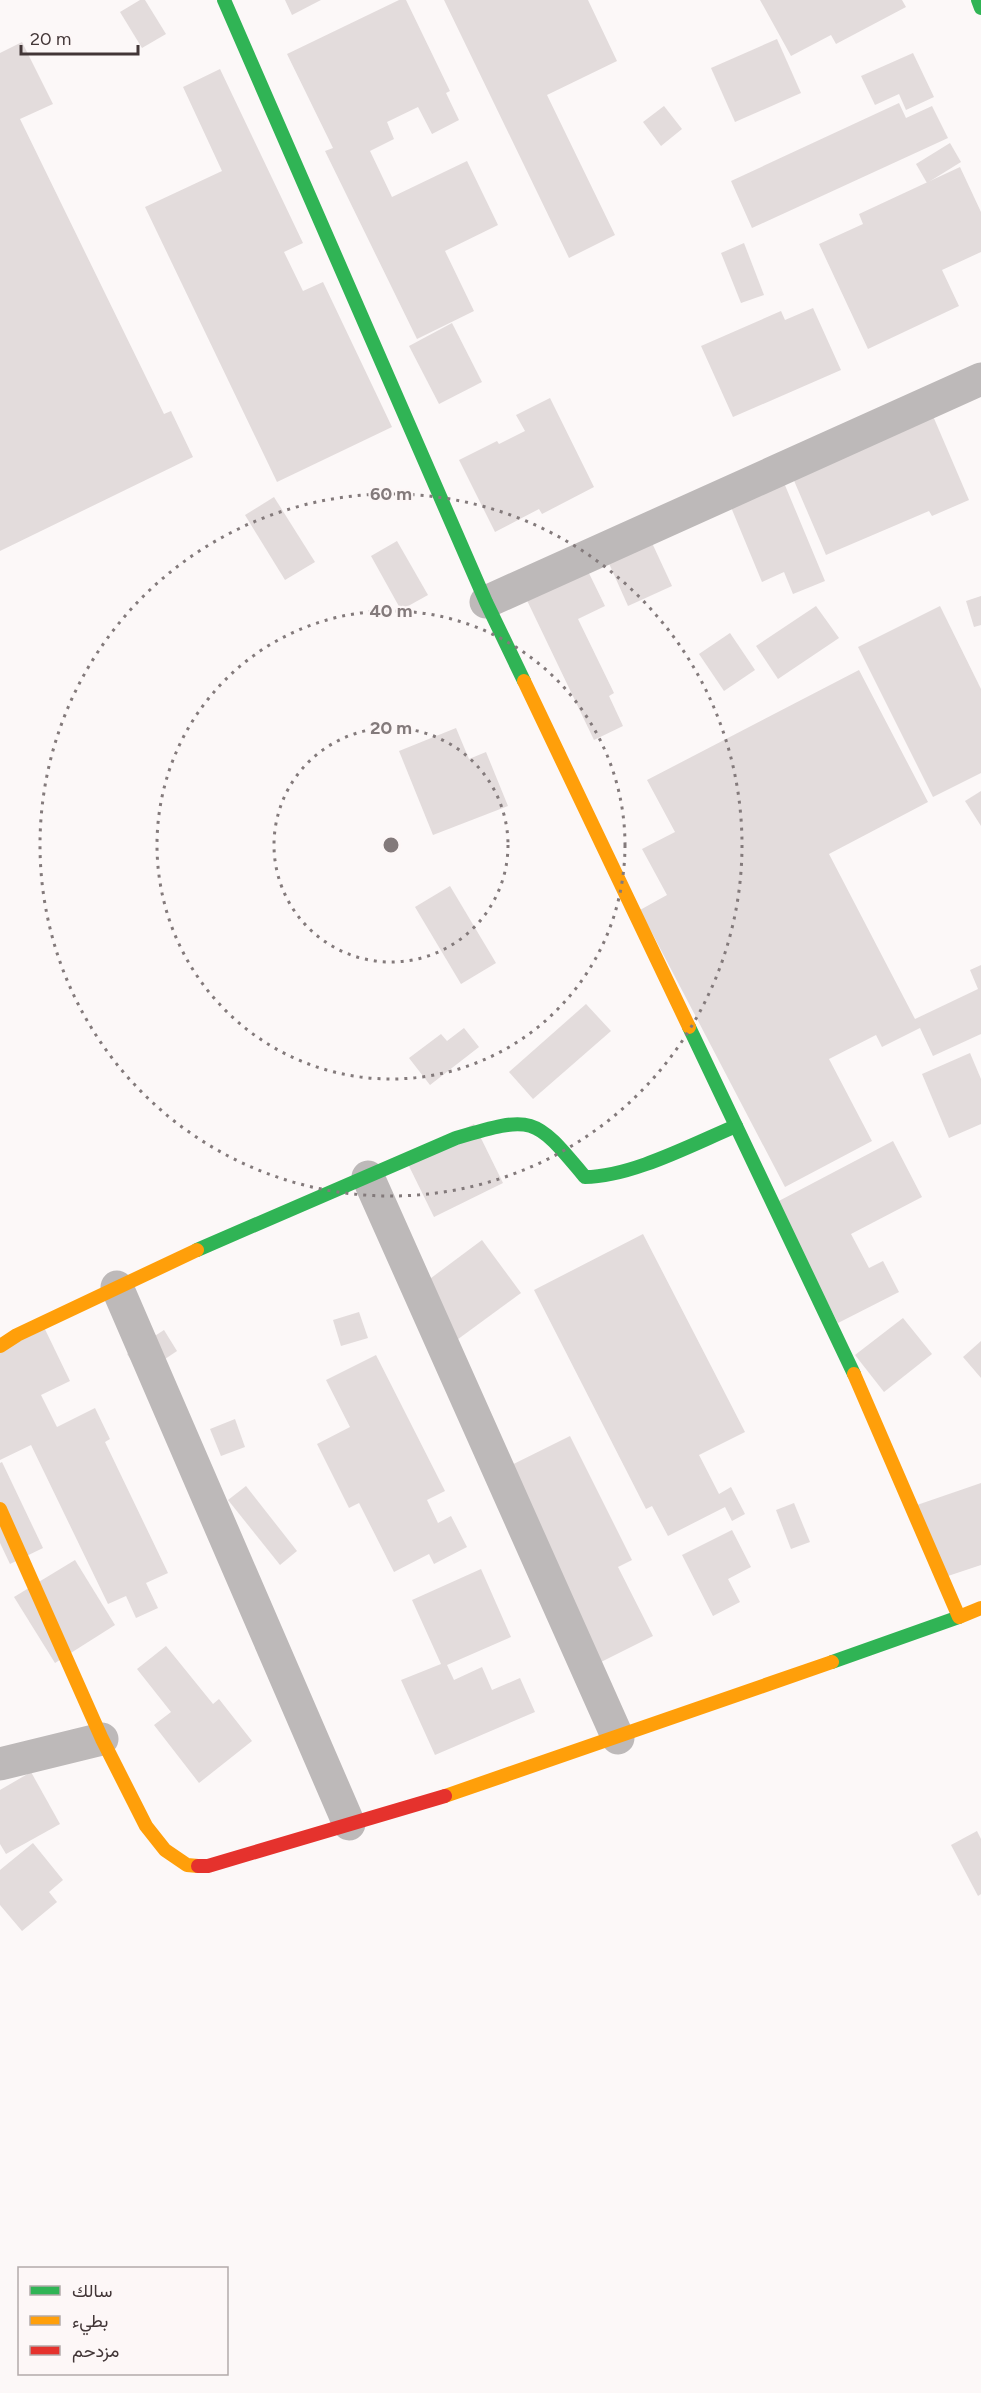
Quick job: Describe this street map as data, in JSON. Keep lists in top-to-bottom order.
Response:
{
  "legend": ["سالك", "بطيء", "مزدحم"],
  "scale_bar": "20 m",
  "rings": ["60 m", "40 m", "20 m"]
}
